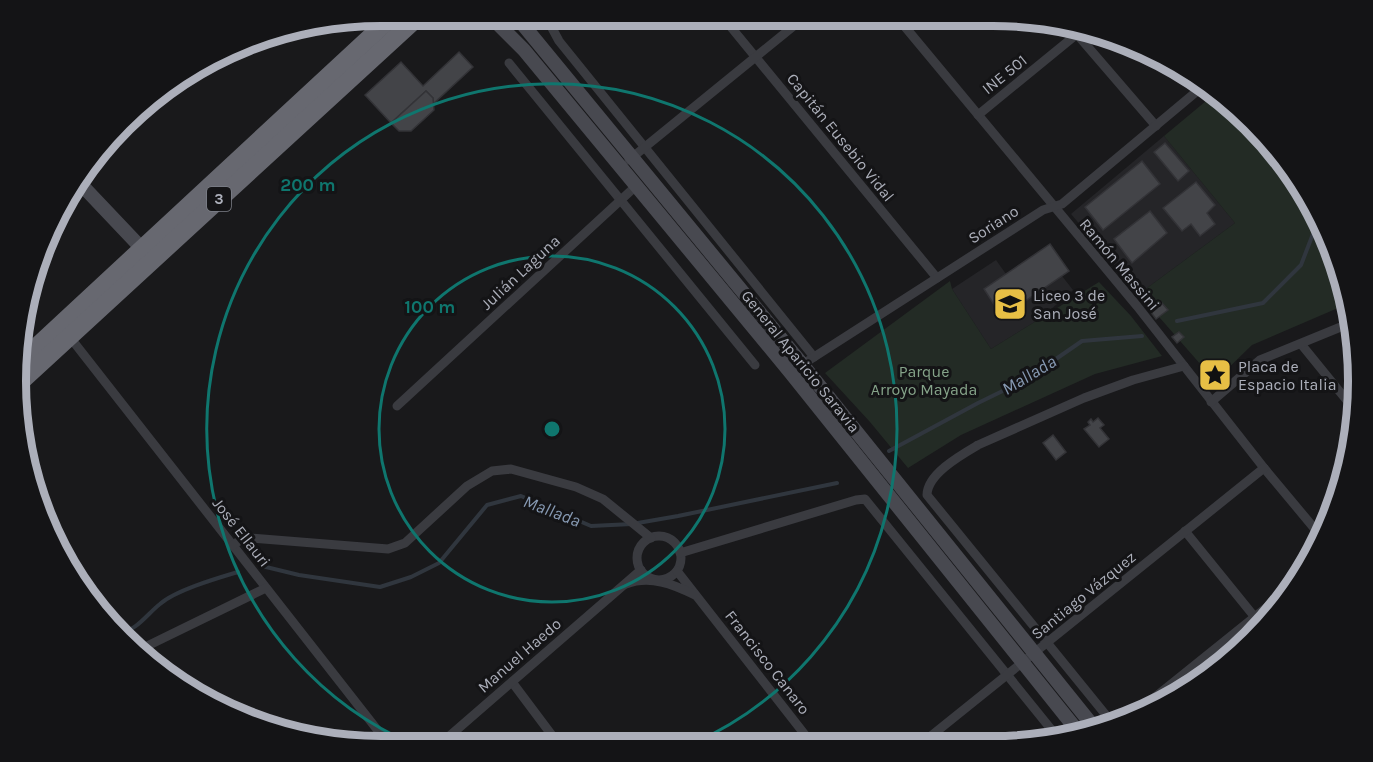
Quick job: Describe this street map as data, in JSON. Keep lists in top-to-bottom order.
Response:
{
  "streets": {
    "highway": ["3"],
    "main road": ["General Aparicio Saravia"],
    "street": [
      "INE 501",
      "Capitán Eusebio Vidal",
      "Soriano",
      "Ramón Massini",
      "Julián Laguna",
      "José Ellauri",
      "Santiago Vázquez",
      "Manuel Haedo",
      "Francisco Canaro"
    ]
  },
  "crossings": [
    ["INE 501", "Ramón Massini"],
    ["Capitán Eusebio Vidal", "Soriano"],
    ["3", "José Ellauri"],
    ["Soriano", "Ramón Massini"],
    ["Soriano", "General Aparicio Saravia"],
    ["Ramón Massini", "Santiago Vázquez"],
    ["Julián Laguna", "General Aparicio Saravia"],
    ["General Aparicio Saravia", "Santiago Vázquez"],
    ["Manuel Haedo", "Francisco Canaro"]
  ],
  "water": ["Mallada"],
  "parks": ["Parque Arroyo Mayada"],
  "places": {
    "school or university": ["Liceo 3 de San José"],
    "place": ["Placa de Espacio Italia"]
  },
  "rings": ["200 m", "100 m"]
}
